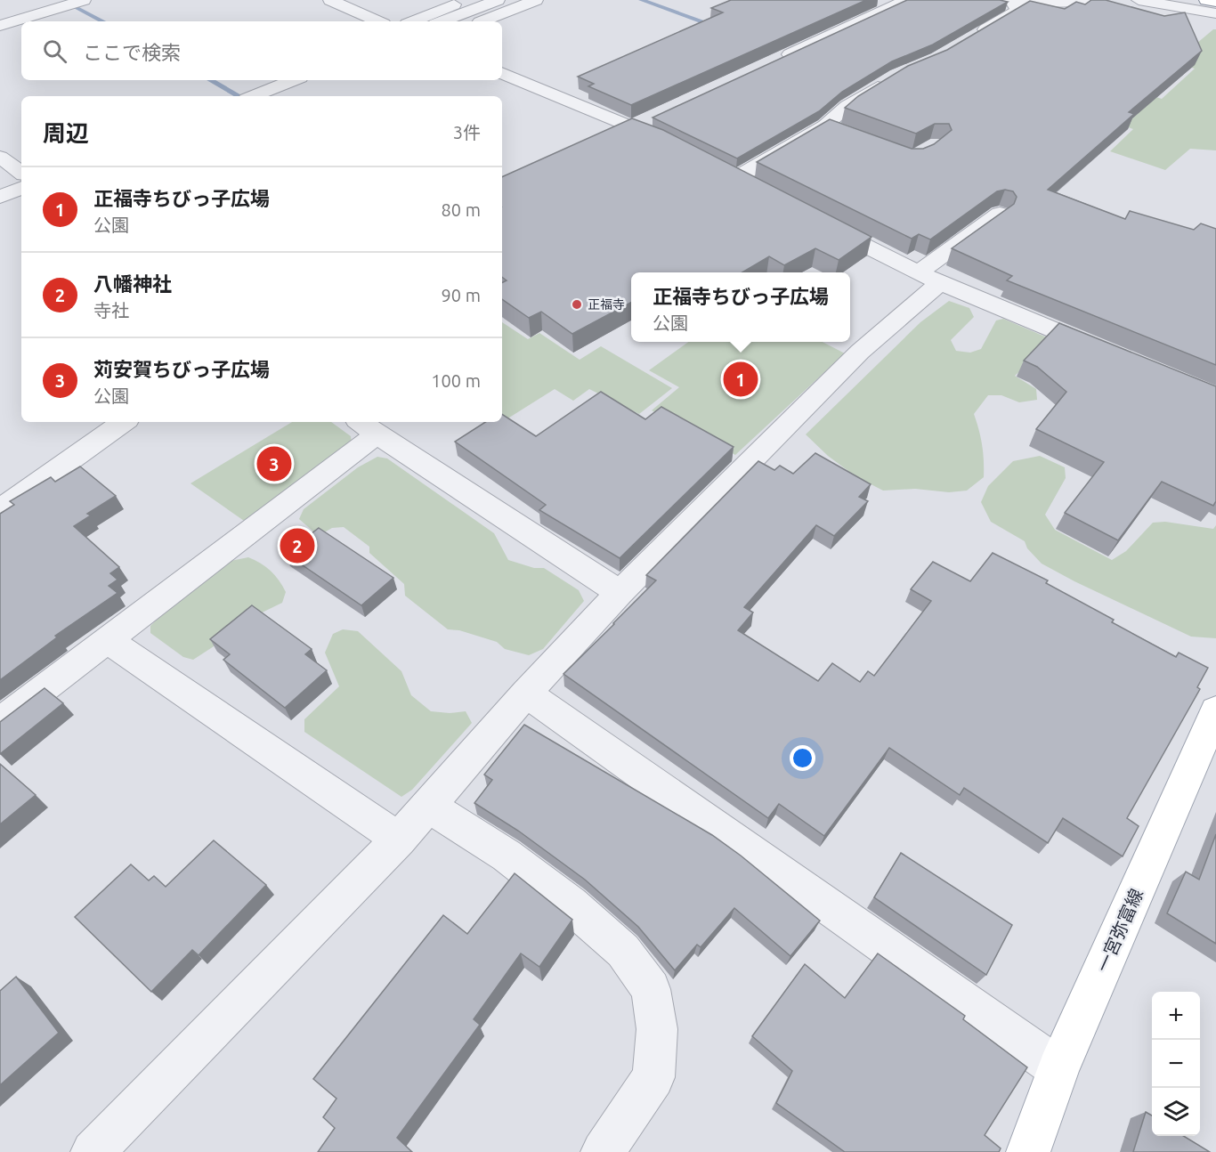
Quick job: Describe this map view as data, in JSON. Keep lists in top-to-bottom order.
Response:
{
  "streets": {
    "main road": ["一宮弥富線"]
  },
  "places": ["正福寺"],
  "page": {
    "search": "ここで検索",
    "heading": ["周辺", "3件"],
    "list": [
      {
        "mark": "1",
        "name": "正福寺ちびっ子広場",
        "note": "公園",
        "value": "80 m"
      },
      {
        "mark": "2",
        "name": "八幡神社",
        "note": "寺社",
        "value": "90 m"
      },
      {
        "mark": "3",
        "name": "苅安賀ちびっ子広場",
        "note": "公園",
        "value": "100 m"
      }
    ],
    "popup": ["正福寺ちびっ子広場", "公園"],
    "pins": ["1", "3", "2"],
    "map_buttons": ["+", "−"]
  }
}
